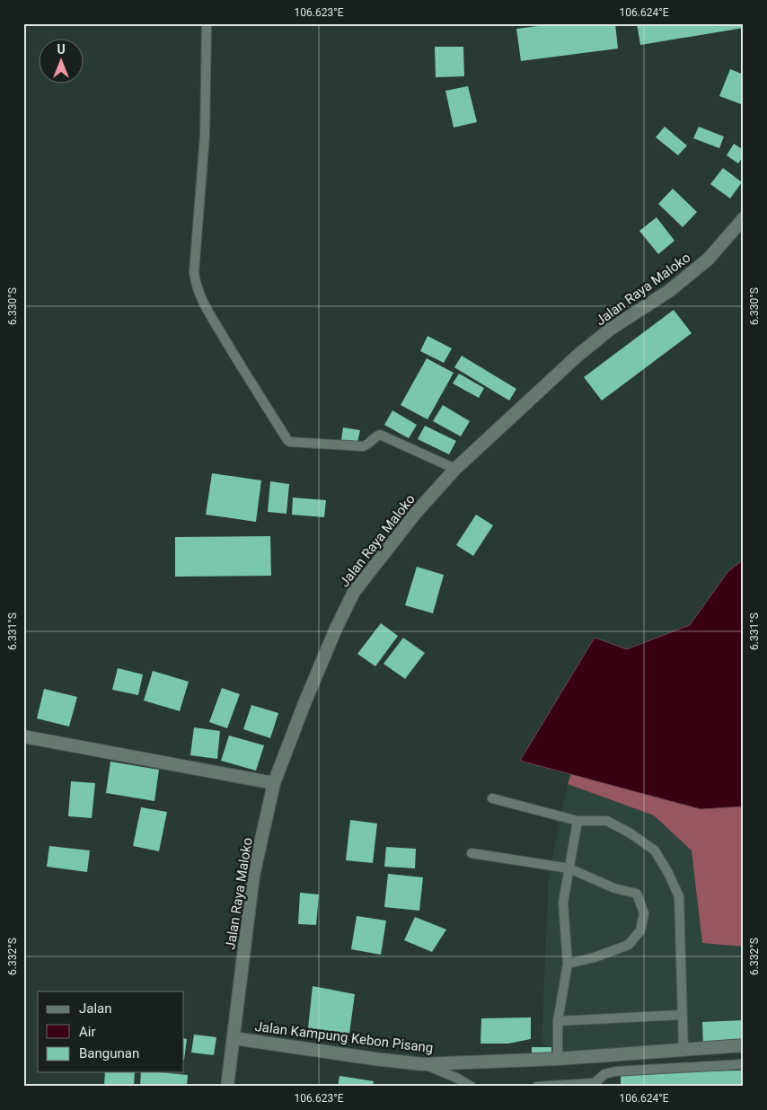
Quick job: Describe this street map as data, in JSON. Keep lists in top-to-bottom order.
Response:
{
  "streets": {
    "street": ["Jalan Raya Maloko", "Jalan Kampung Kebon Pisang"]
  },
  "crossings": [
    ["Jalan Raya Maloko", "Jalan Kampung Kebon Pisang"]
  ],
  "legend": ["Jalan", "Air", "Bangunan"],
  "north": "top",
  "coordinates": [
    "106.623°E",
    "106.624°E",
    "6.330°S",
    "6.331°S",
    "6.332°S"
  ]
}
